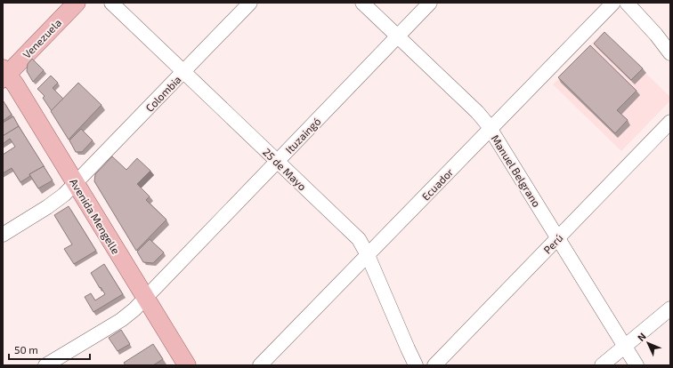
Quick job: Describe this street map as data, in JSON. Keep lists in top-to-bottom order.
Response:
{
  "streets": {
    "main road": ["Venezuela", "Avenida Mengelle"],
    "street": [
      "Colombia",
      "Ituzaingó",
      "25 de Mayo",
      "Manuel Belgrano",
      "Ecuador",
      "Perú"
    ]
  },
  "crossings": [
    ["Venezuela", "Avenida Mengelle"],
    ["Colombia", "25 de Mayo"],
    ["Colombia", "Avenida Mengelle"],
    ["Ituzaingó", "25 de Mayo"],
    ["Ituzaingó", "Manuel Belgrano"],
    ["Ituzaingó", "Avenida Mengelle"],
    ["25 de Mayo", "Ecuador"],
    ["Manuel Belgrano", "Ecuador"],
    ["Manuel Belgrano", "Perú"]
  ],
  "scale_bar": "50 m",
  "north": "top left"
}
